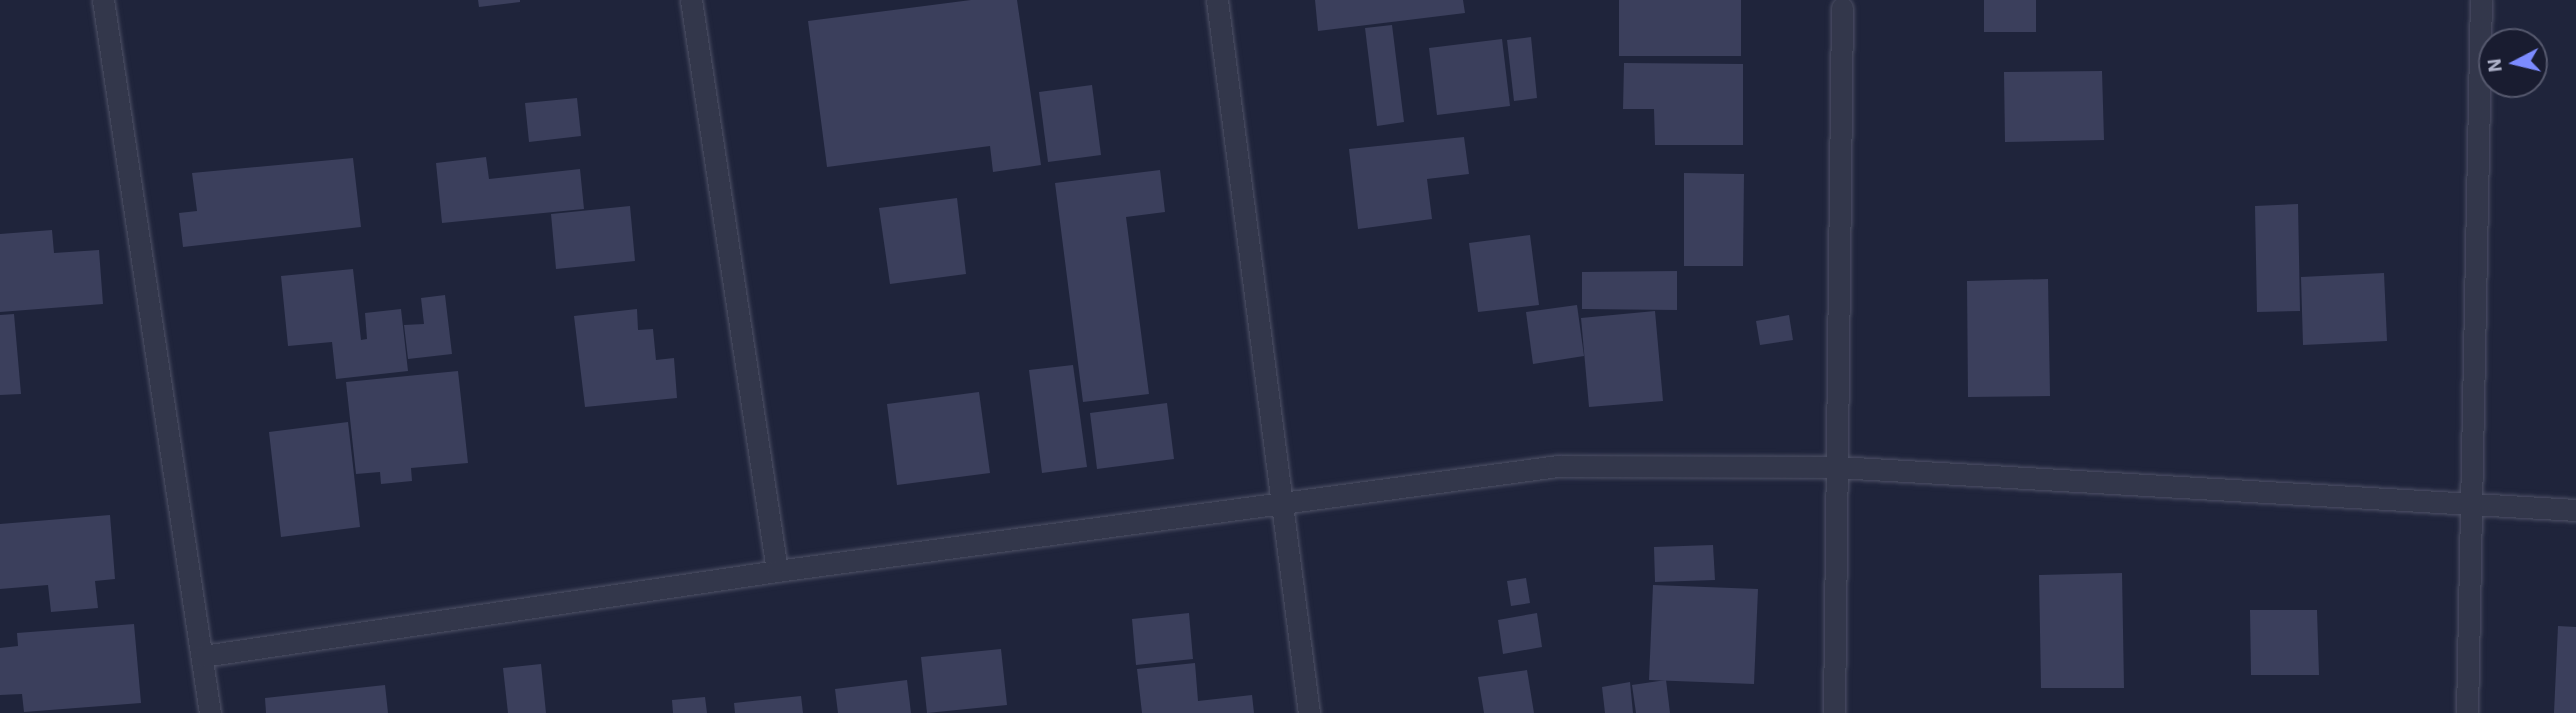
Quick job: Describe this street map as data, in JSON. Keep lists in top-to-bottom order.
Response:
{
  "north": "left"
}
